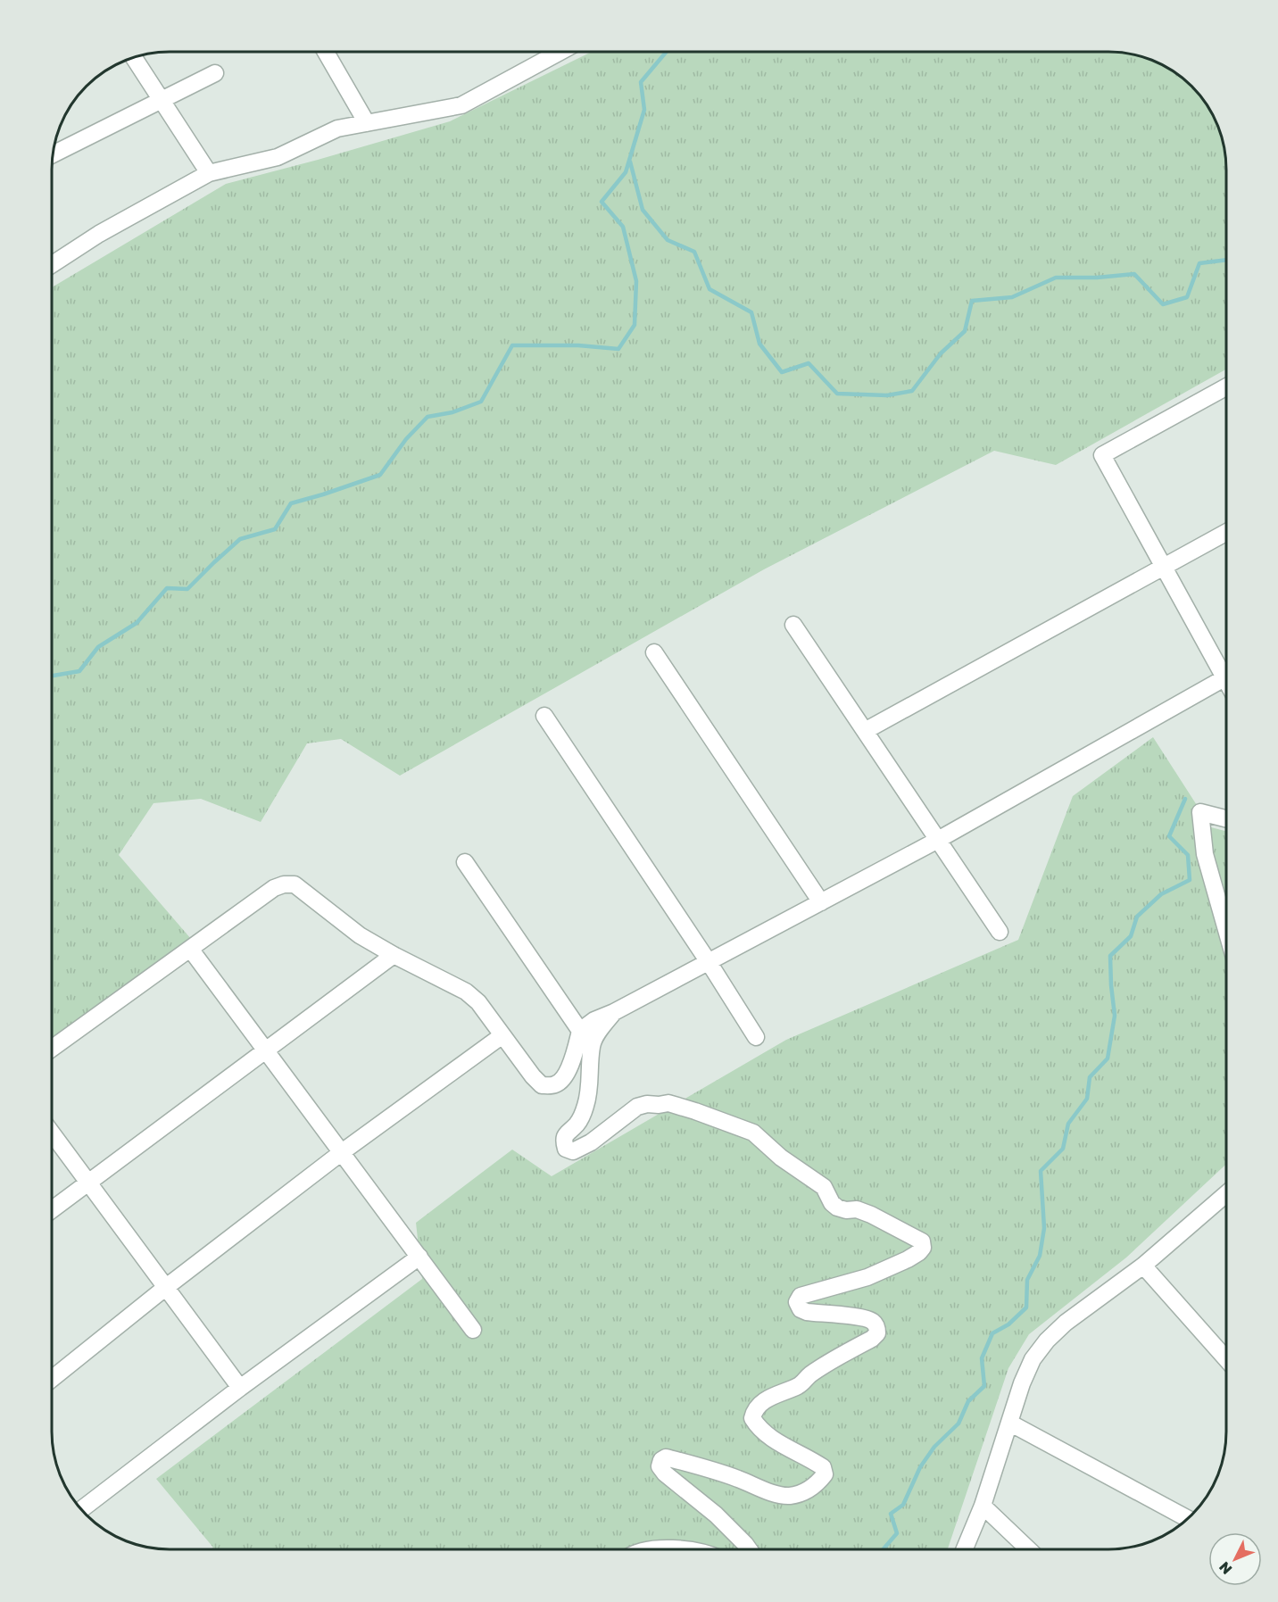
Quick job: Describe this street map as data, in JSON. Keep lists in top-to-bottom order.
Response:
{
  "north": "bottom left"
}
